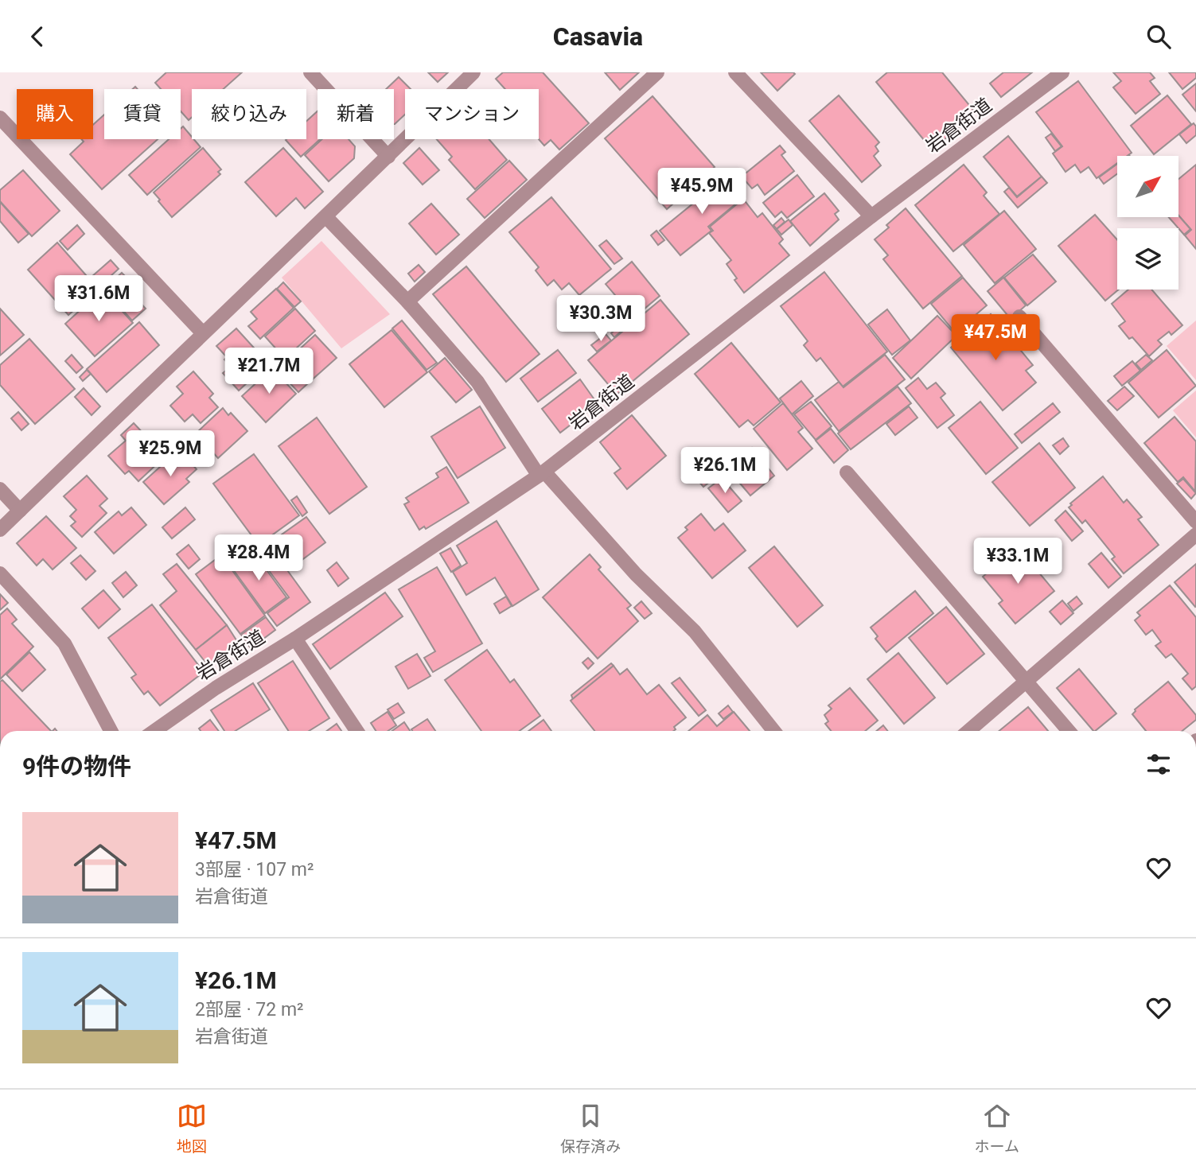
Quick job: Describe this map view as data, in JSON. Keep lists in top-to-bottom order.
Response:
{
  "streets": {
    "street": ["岩倉街道"]
  },
  "north": "top right",
  "page": {
    "header": "Casavia",
    "chip": [
      "購入",
      "賃貸",
      "絞り込み",
      "新着",
      "マンション"
    ],
    "price": [
      "¥45.9M",
      "¥31.6M",
      "¥30.3M",
      "¥47.5M",
      "¥21.7M",
      "¥25.9M",
      "¥26.1M",
      "¥28.4M",
      "¥33.1M"
    ],
    "heading": "9件の物件",
    "list": [
      {
        "name": "¥47.5M",
        "note": "3部屋 · 107 m² · 岩倉街道"
      },
      {
        "name": "¥26.1M",
        "note": "2部屋 · 72 m² · 岩倉街道"
      }
    ],
    "tabs": ["地図", "保存済み", "ホーム"]
  }
}
